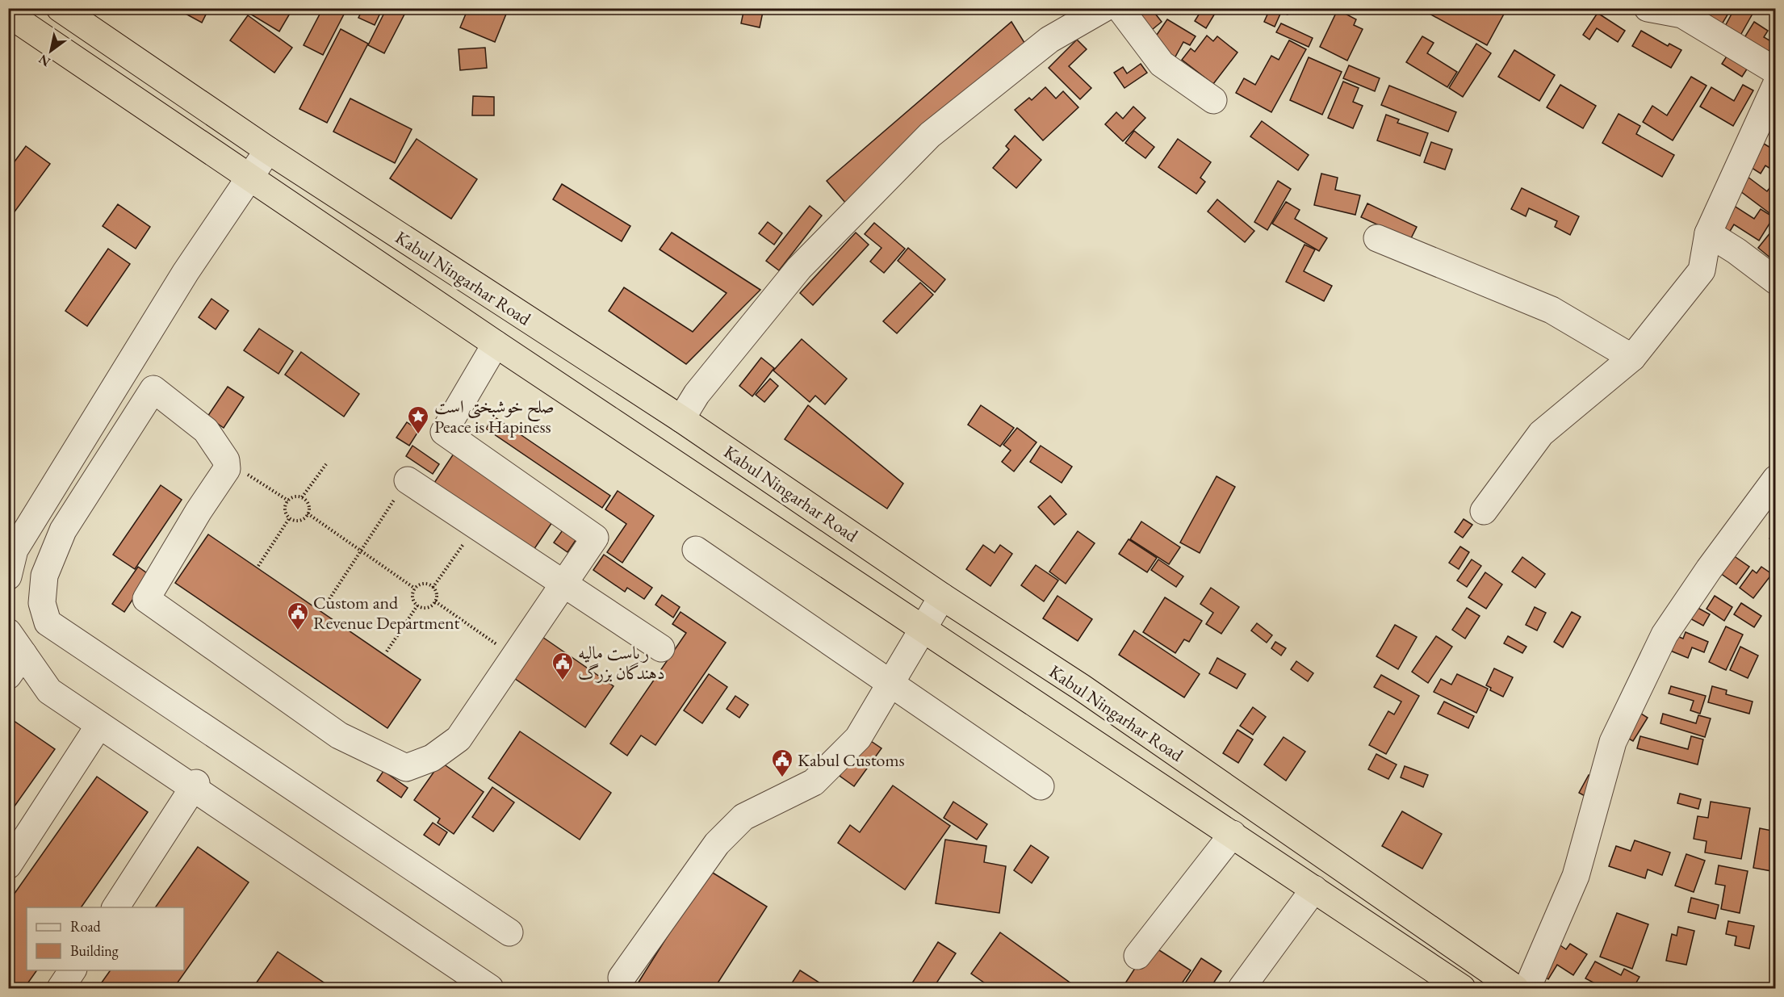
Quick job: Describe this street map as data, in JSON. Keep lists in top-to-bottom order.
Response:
{
  "streets": {
    "highway": ["Kabul Ningarhar Road"]
  },
  "places": {
    "place": ["صلح خوشبختی است Peace is Hapiness"],
    "public building": ["Custom and Revenue Department", "ریاست مالیه دهندگان بزرگ", "Kabul Customs"]
  },
  "legend": ["Road", "Building"],
  "north": "bottom left"
}
